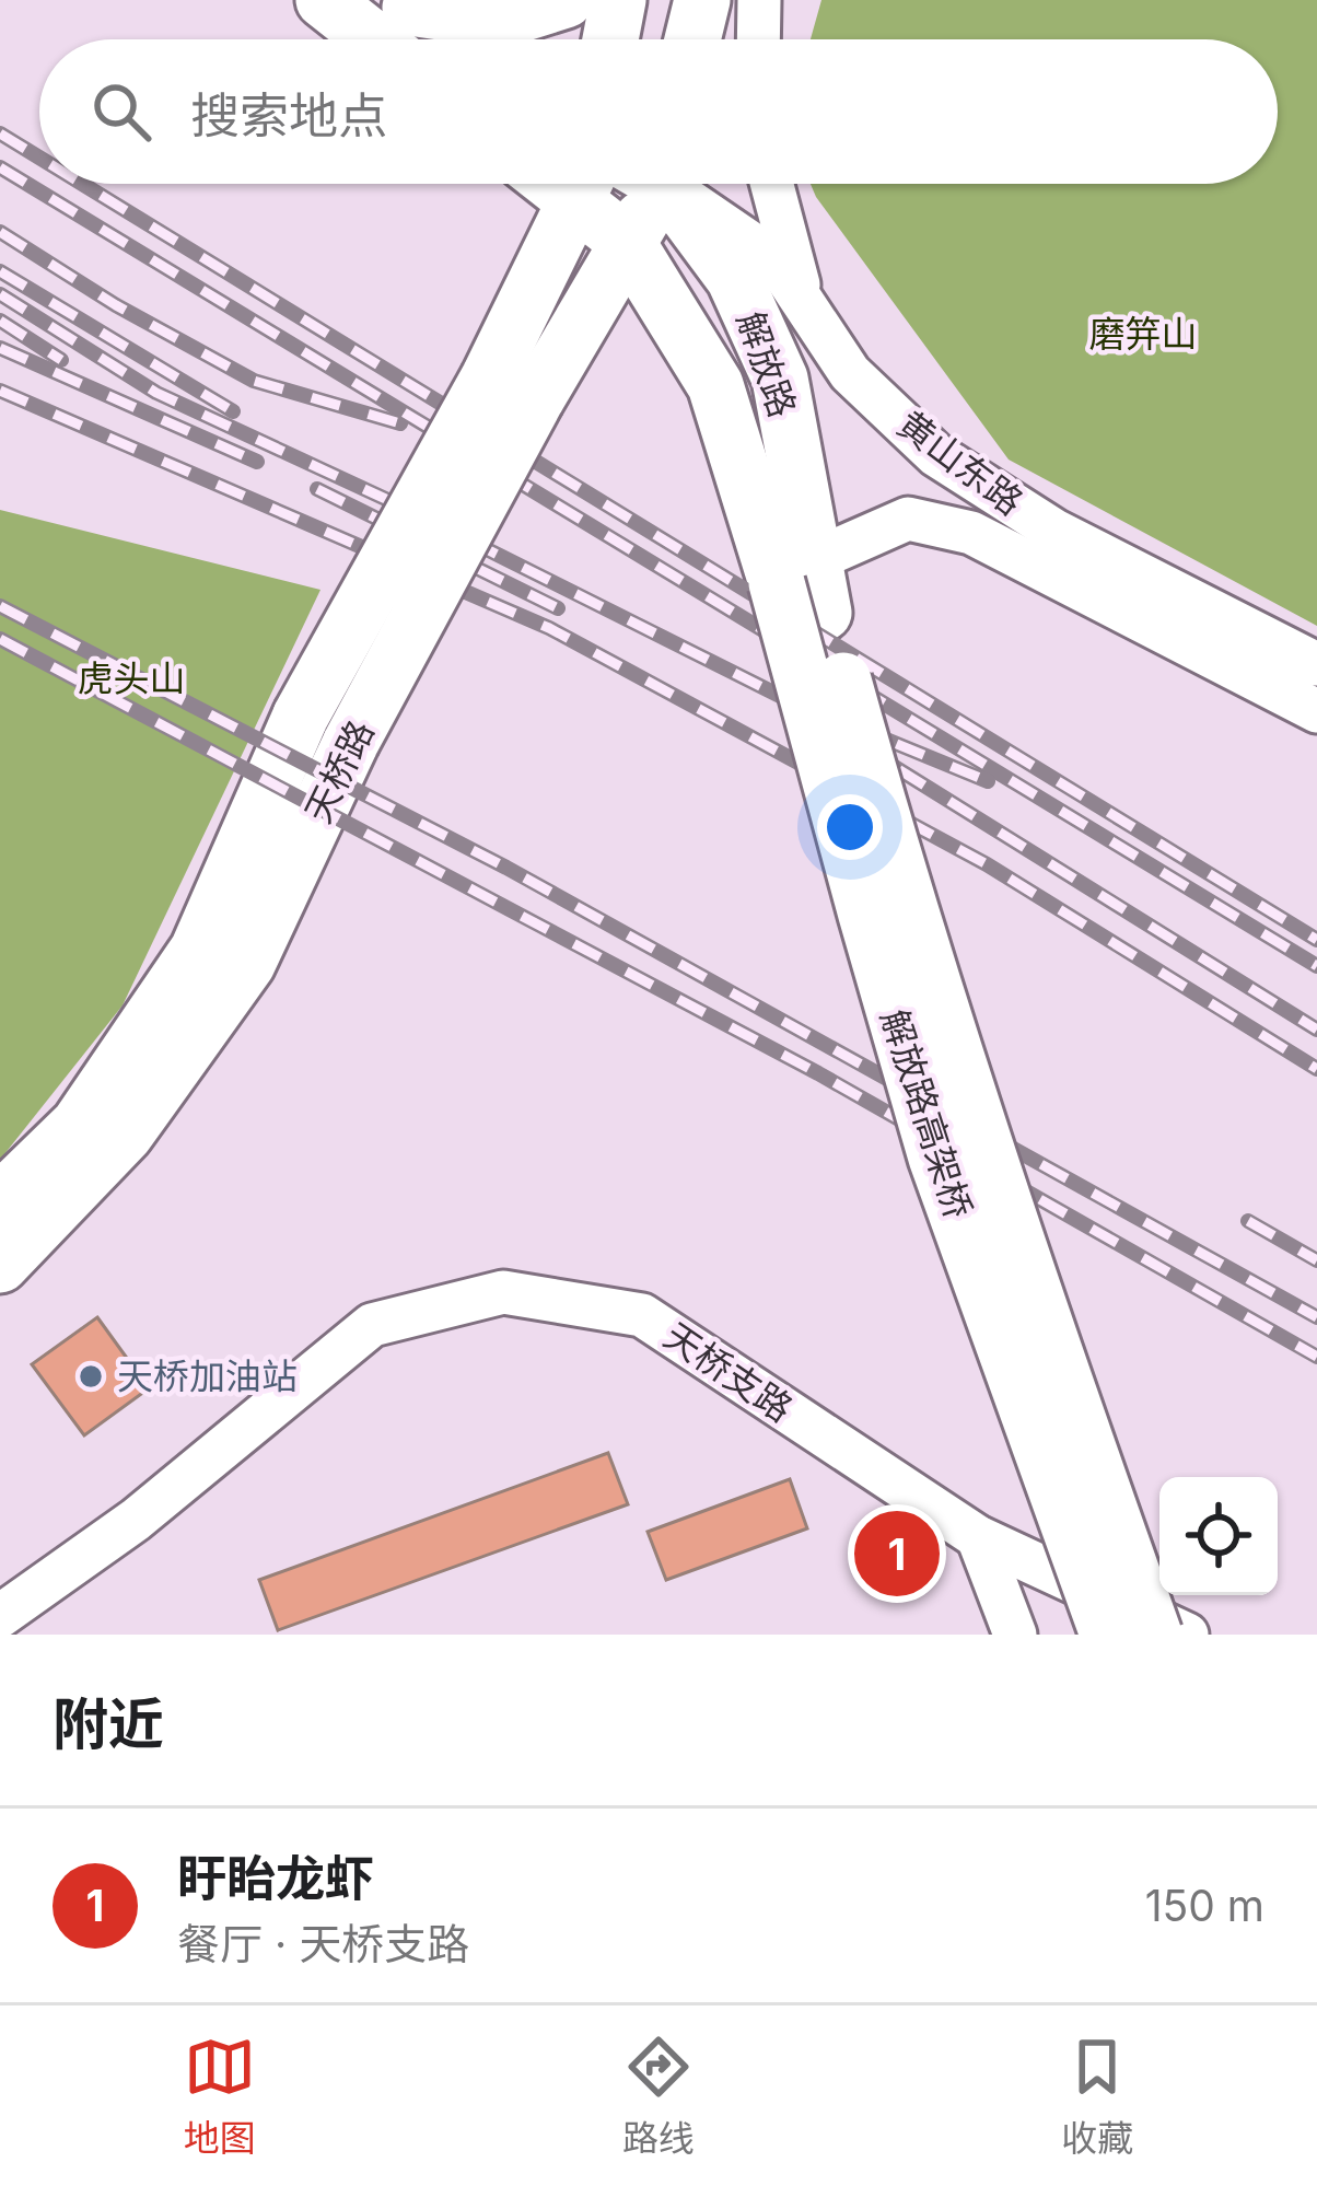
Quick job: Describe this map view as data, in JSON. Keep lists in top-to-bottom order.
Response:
{
  "streets": {
    "main road": ["解放路", "天桥路", "解放路高架桥"],
    "street": ["黄山东路", "天桥支路"]
  },
  "crossings": [
    ["解放路", "黄山东路"],
    ["解放路", "天桥路"],
    ["解放路", "解放路高架桥"],
    ["黄山东路", "解放路高架桥"]
  ],
  "parks": ["磨笄山", "虎头山"],
  "places": ["天桥加油站"],
  "page": {
    "search": "搜索地点",
    "pins": "1",
    "heading": "附近",
    "list": [
      {
        "mark": "1",
        "name": "盱眙龙虾",
        "note": "餐厅 · 天桥支路",
        "value": "150 m"
      }
    ],
    "nav": ["地图", "路线", "收藏"]
  }
}
